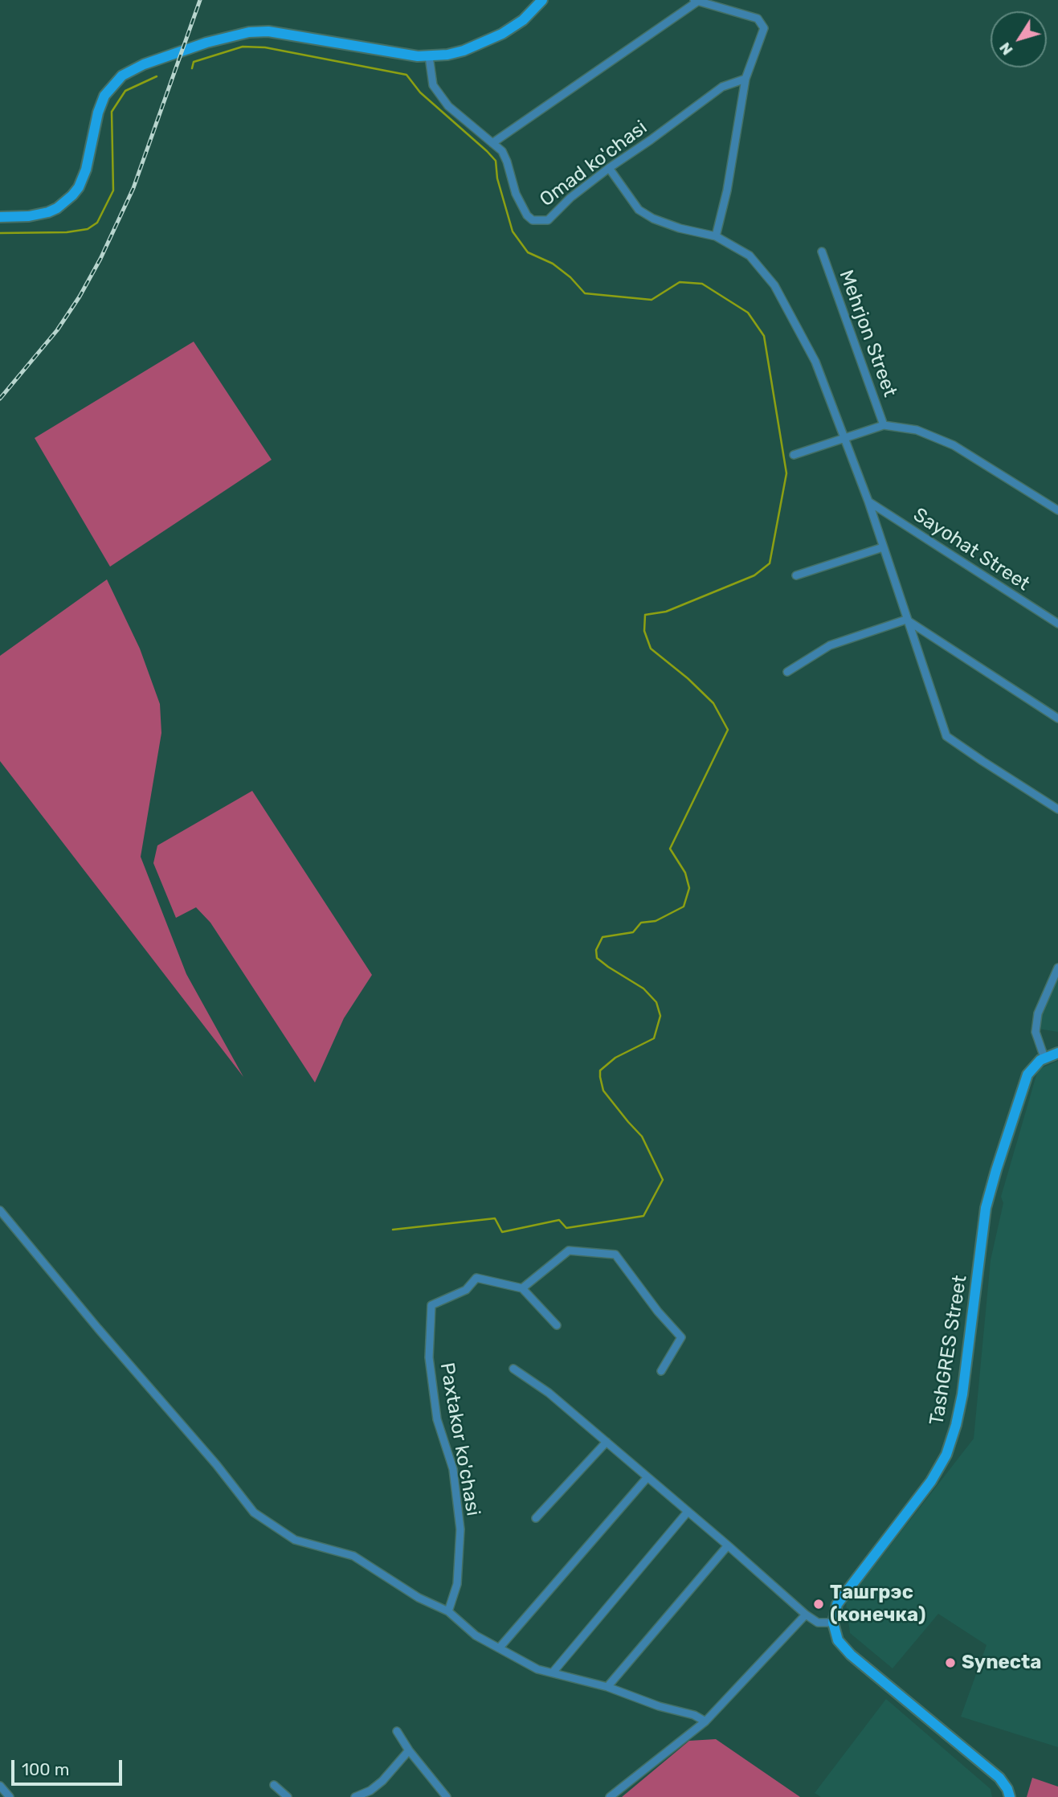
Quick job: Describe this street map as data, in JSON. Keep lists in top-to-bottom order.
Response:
{
  "streets": {
    "main road": ["TashGRES Street"],
    "street": [
      "Omad ko'chasi",
      "Mehrjon Street",
      "Sayohat Street",
      "Paxtakor ko'chasi"
    ]
  },
  "places": ["Ташгрэс (конечка)", "Synecta"],
  "scale_bar": "100 m",
  "north": "bottom left"
}
